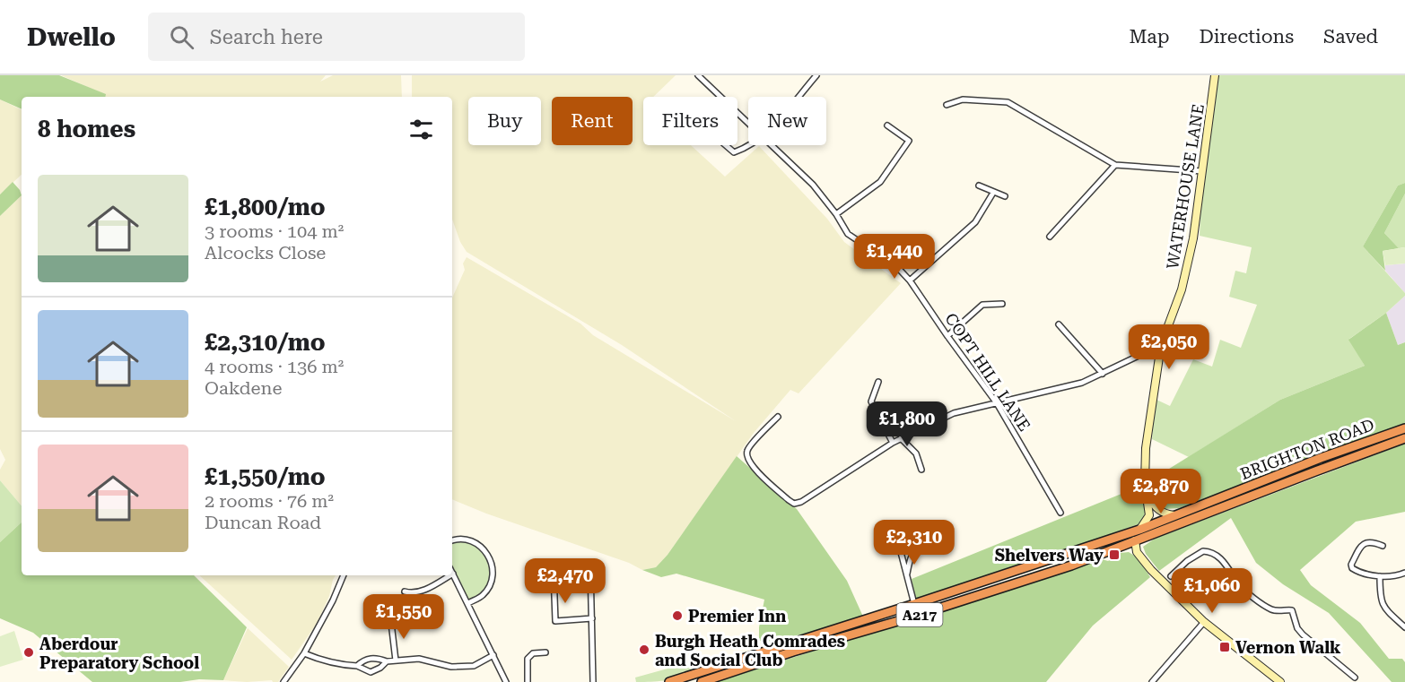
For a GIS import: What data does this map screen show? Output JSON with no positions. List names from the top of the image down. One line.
{"streets":{"highway":["BRIGHTON ROAD","A217"],"street":["WATERHOUSE LANE","COPT HILL LANE"]},"crossings":[["WATERHOUSE LANE","BRIGHTON ROAD"]],"places":{"transit":["Shelvers Way","Vernon Walk"],"other":["Premier Inn","Burgh Heath Comrades and Social Club","Aberdour Preparatory School"]},"page":{"header":"Dwello","search":"Search here","nav":["Map","Directions","Saved"],"chip":["Buy","Rent","Filters","New"],"heading":"8 homes","list":[{"name":"£1,800/mo","note":"3 rooms · 104 m² · Alcocks Close"},{"name":"£2,310/mo","note":"4 rooms · 136 m² · Oakdene"},{"name":"£1,550/mo","note":"2 rooms · 76 m² · Duncan Road"}],"price":["£1,440","£2,050","£1,800","£2,870","£2,310","£2,470","£1,060","£1,550"]}}
